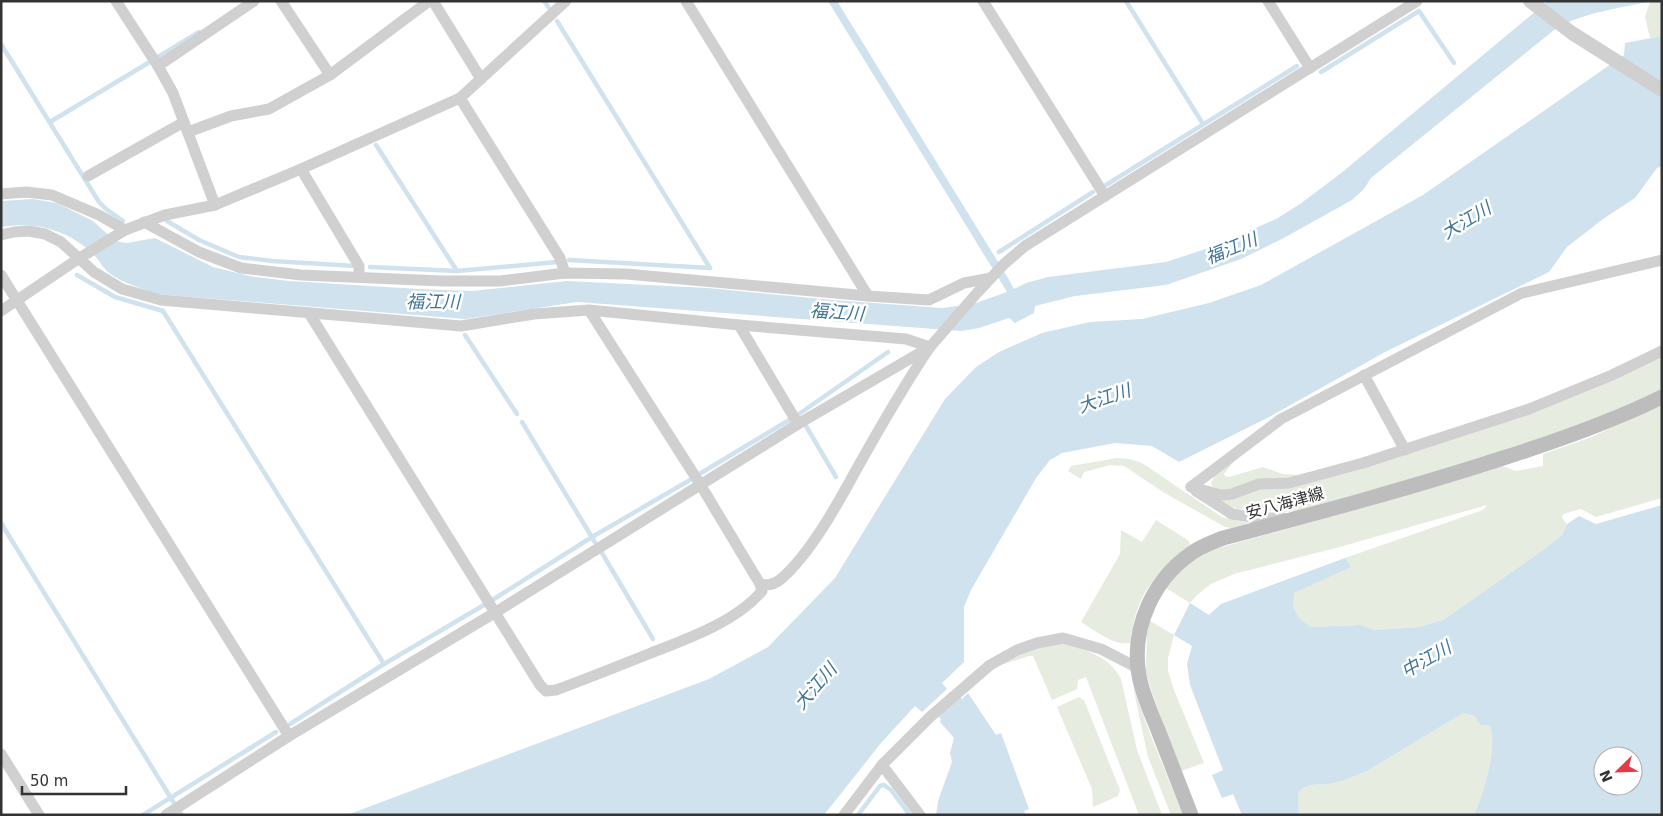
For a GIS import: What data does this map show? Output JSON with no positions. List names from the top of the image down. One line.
{"streets":{"main road":["安八海津線"]},"water":["大江川","福江川","中江川"],"scale_bar":"50 m","north":"bottom left"}
